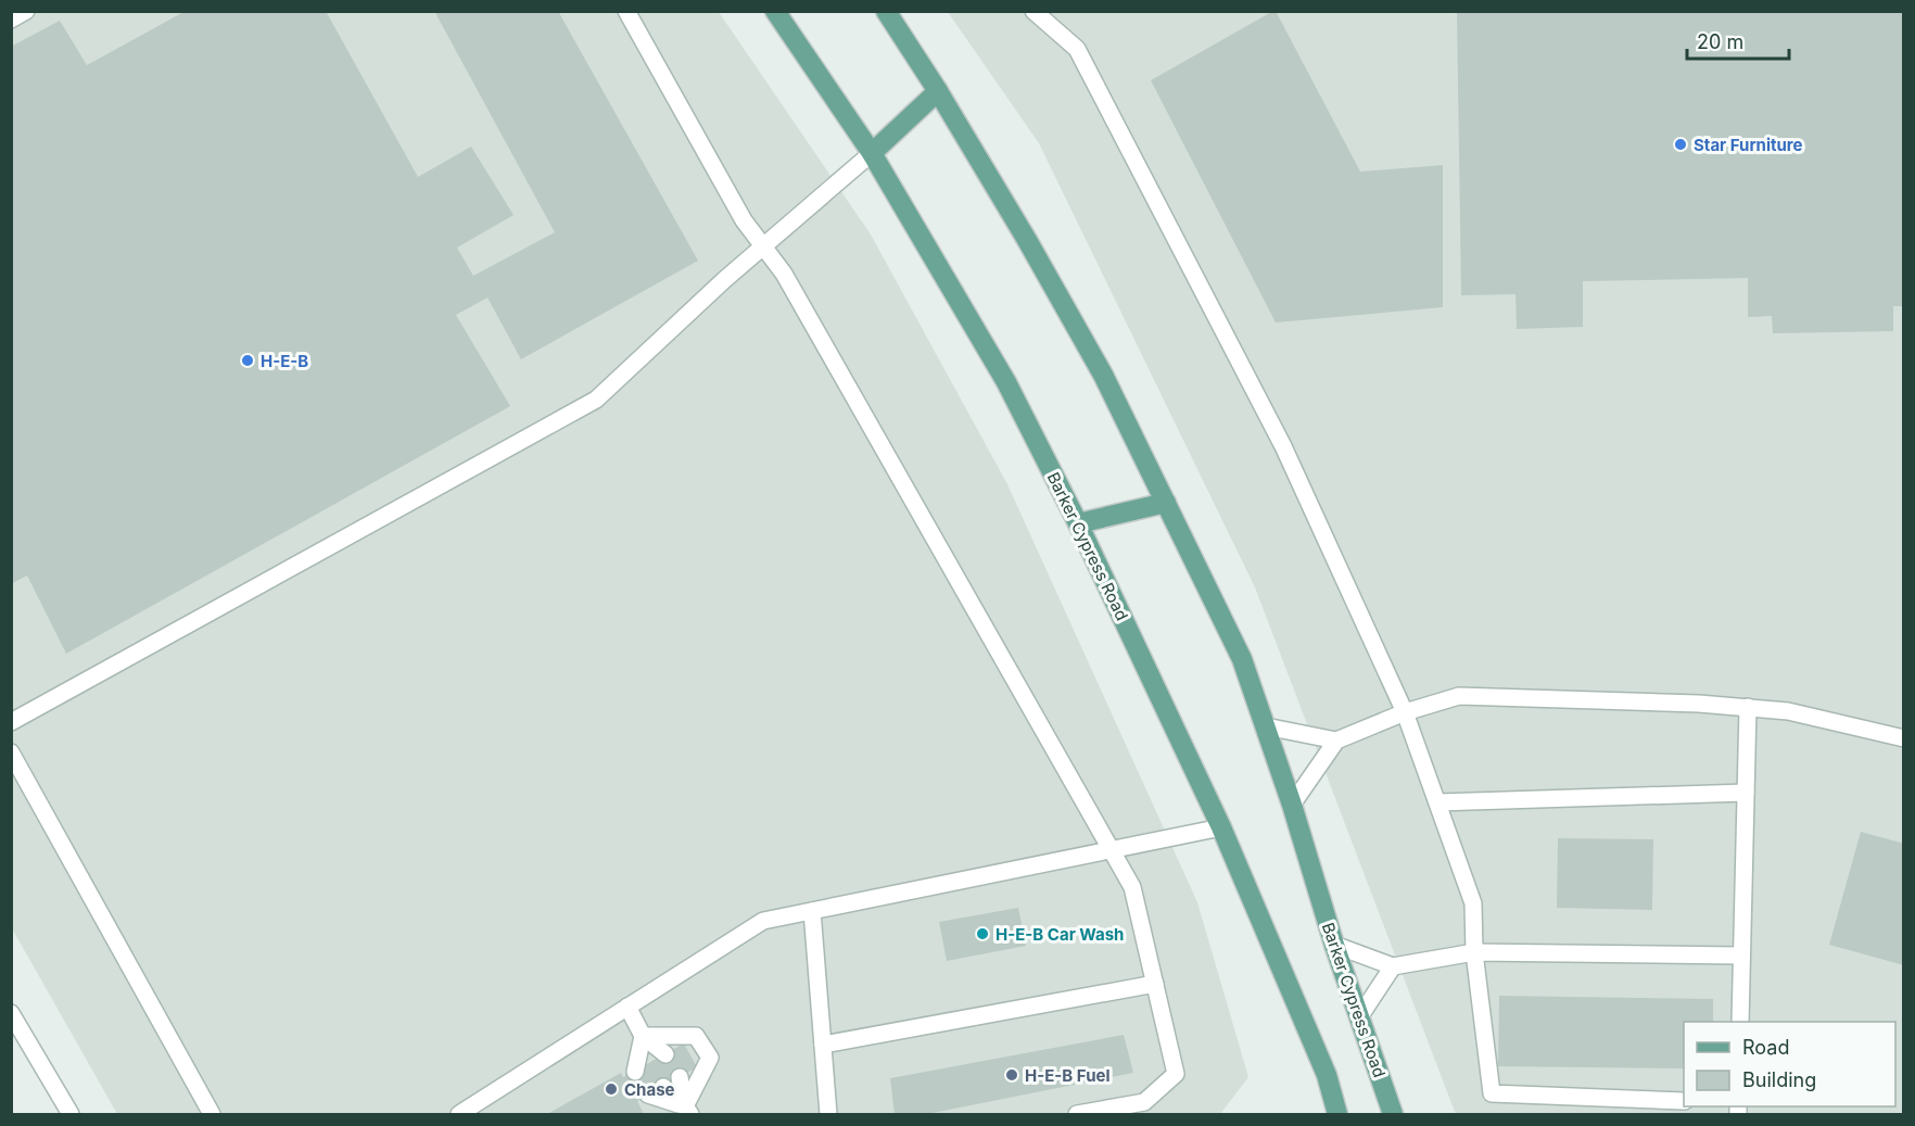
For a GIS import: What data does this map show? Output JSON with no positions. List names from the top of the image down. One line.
{"streets":{"main road":["Barker Cypress Road"]},"places":["Star Furniture","H-E-B","H-E-B Car Wash","H-E-B Fuel","Chase"],"legend":["Road","Building"],"scale_bar":"20 m"}
